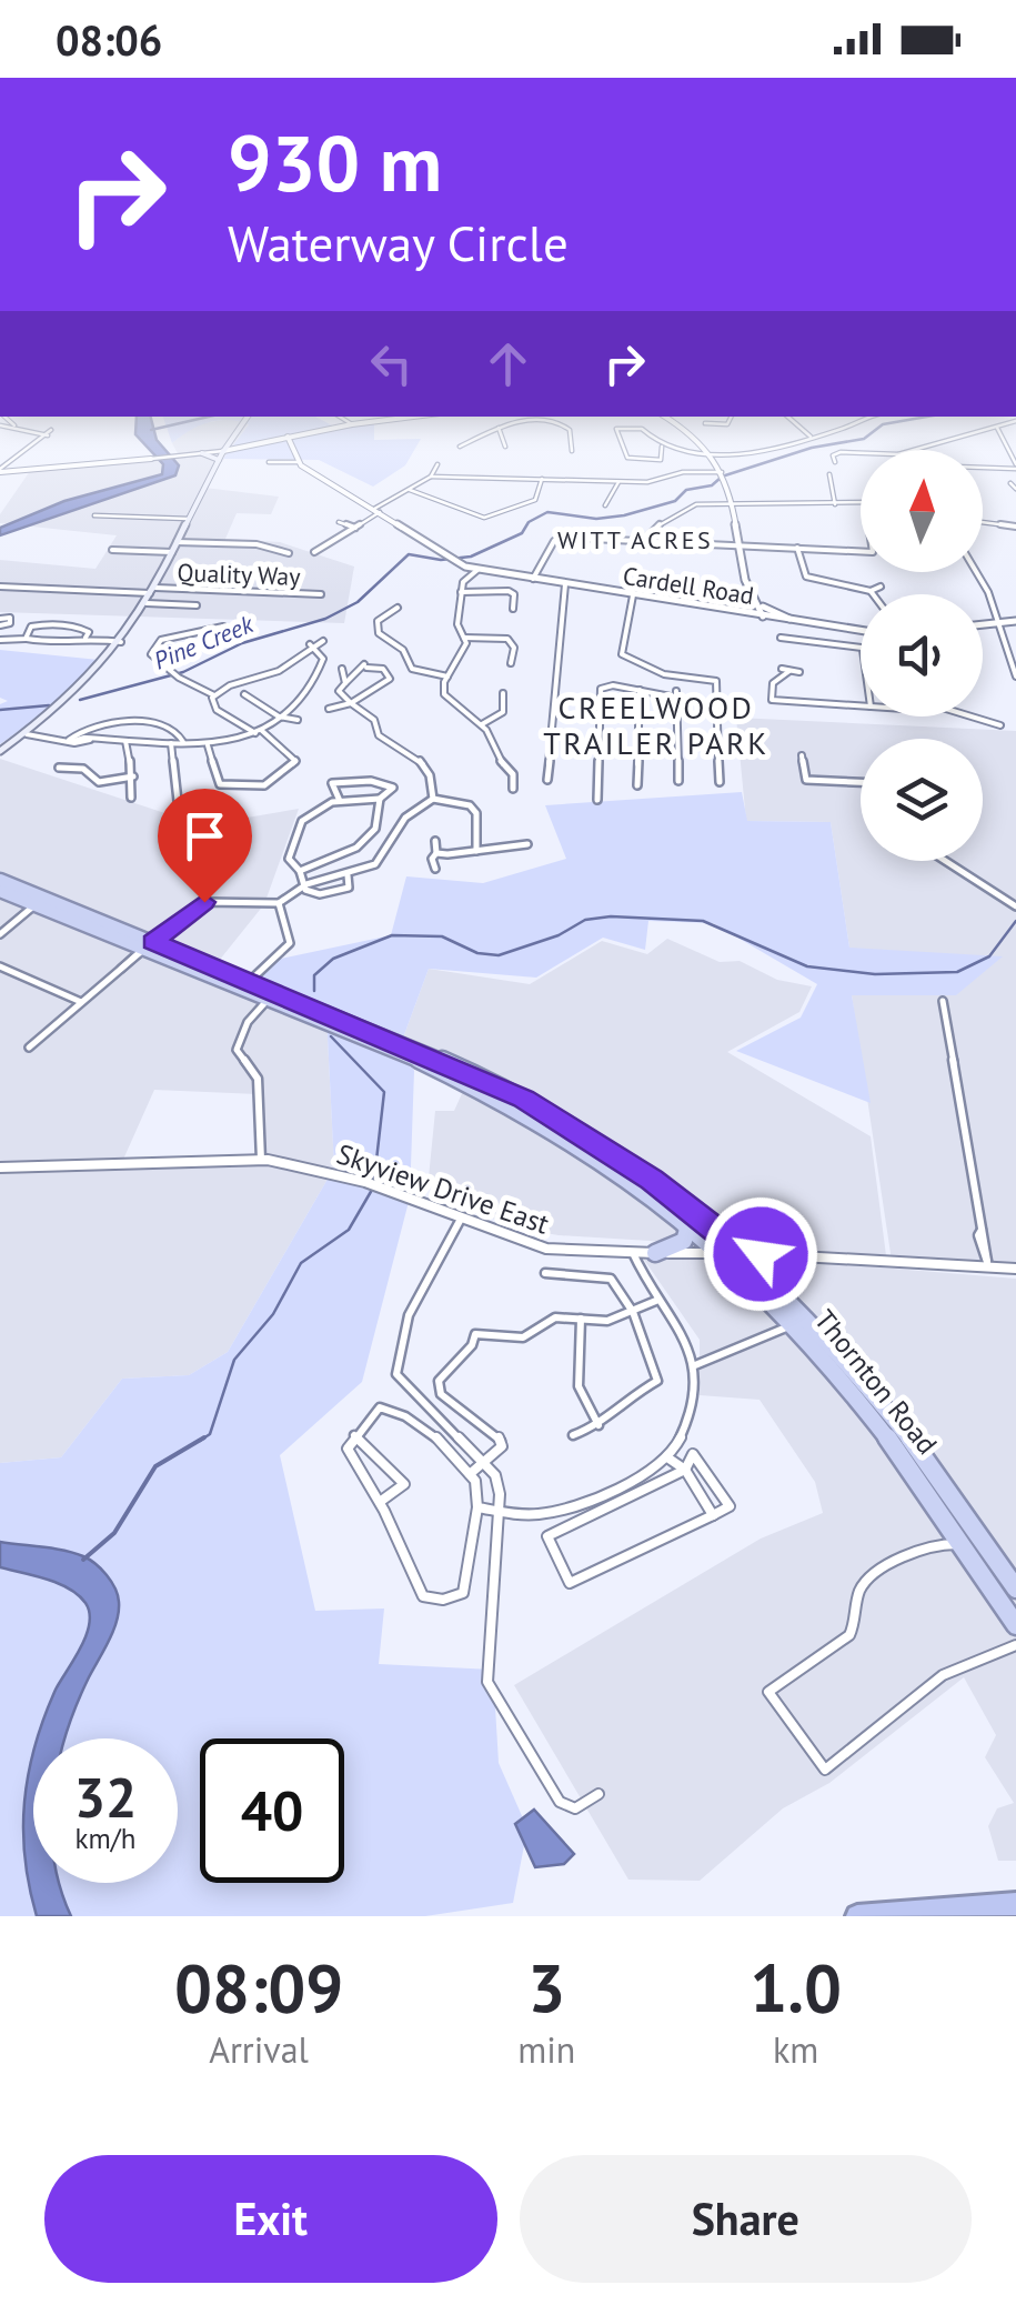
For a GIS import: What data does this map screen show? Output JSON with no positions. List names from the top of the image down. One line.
{"streets":{"highway":["Thornton Road"],"street":["Quality Way","Cardell Road","Skyview Drive East"]},"crossings":[["Skyview Drive East","Thornton Road"]],"districts":["WITT ACRES","CREELWOOD TRAILER PARK"],"water":["Pine Creek"],"north":"top","page":{"status":"08:06","turn":["930 m","Waterway Circle"],"speed":"32 km/h","limit":"40","eta":["08:09","Arrival","3","min","1.0","km"],"buttons":["Exit","Share"]}}
